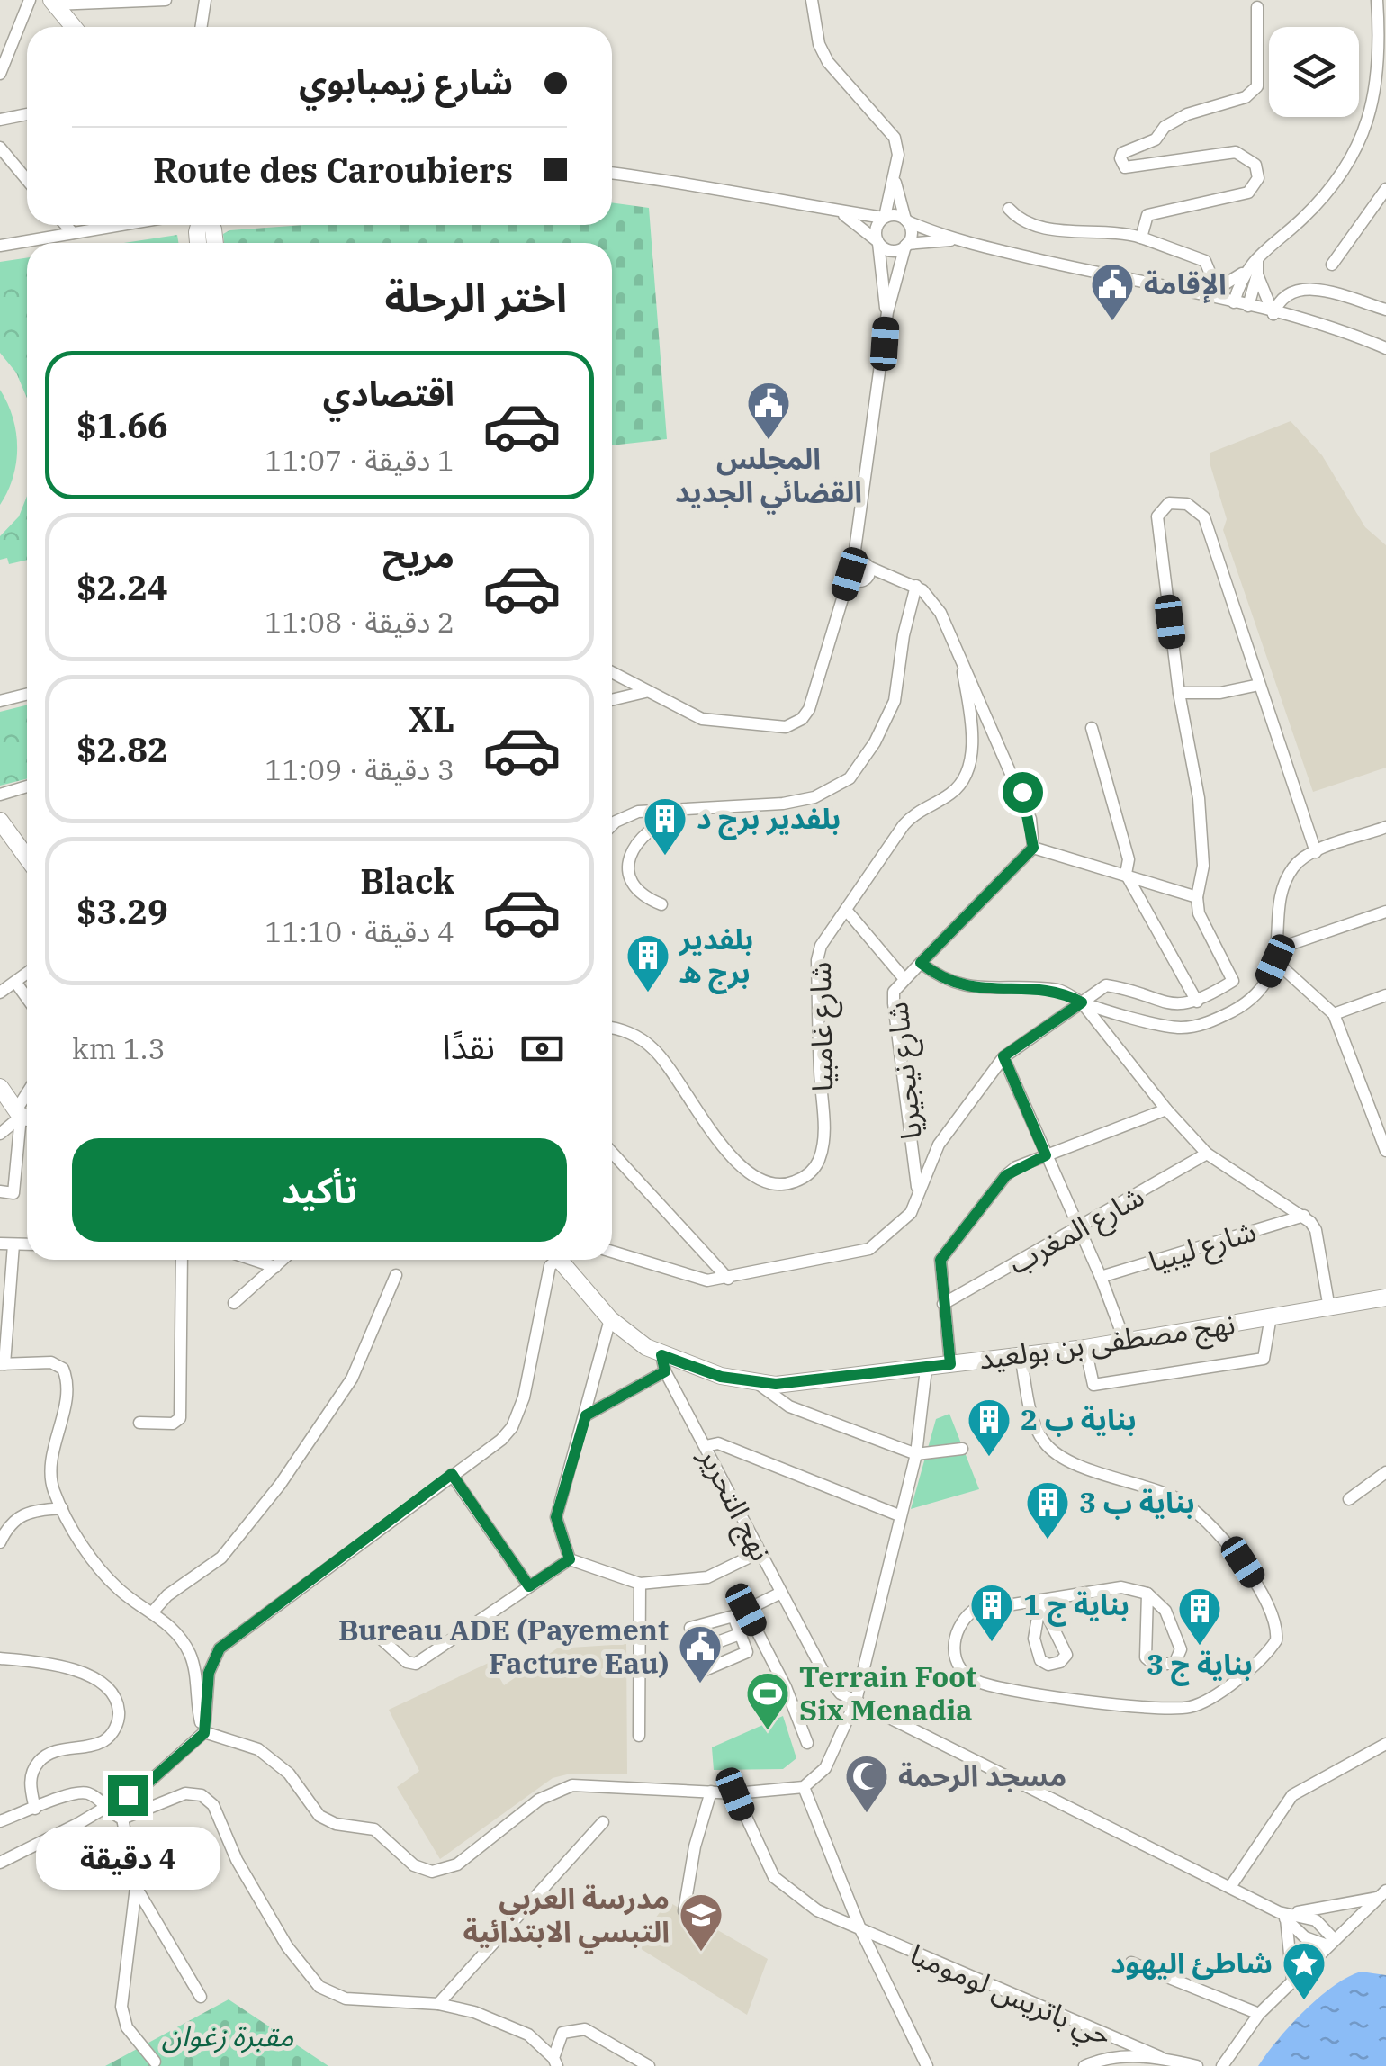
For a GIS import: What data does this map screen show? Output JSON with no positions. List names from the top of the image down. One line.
{"streets":{"main road":["نهج مصطفى بن بولعيد"],"street":["شارع غامبيا","شارع نيجيريا","شارع المغرب","شارع ليبيا","نهج التحرير","حي باتريس لومومبا"]},"crossings":[["نهج مصطفى بن بولعيد","نهج التحرير"]],"parks":["مقبرة زغوان"],"places":{"public building":["الإقامة","المجلس القضائي الجديد","Bureau ADE (Payement Facture Eau)"],"building":["بلفدير برج د","بلفدير برج ه","بناية ب 2","بناية ب 3","بناية ج 1","بناية ج 3"],"sports":["Terrain Foot Six Menadia"],"mosque":["مسجد الرحمة"],"school or university":["مدرسة العربي التبسي الابتدائية"],"place":["شاطئ اليهود"]},"page":{"banner":["شارع زيمبابوي","Route des Caroubiers"],"heading":"اختر الرحلة","list":[{"name":"اقتصادي","note":"1 دقيقة · 11:07","value":"$1.66"},{"name":"مريح","note":"2 دقيقة · 11:08","value":"$2.24"},{"name":"XL","note":"3 دقيقة · 11:09","value":"$2.82"},{"name":"Black","note":"4 دقيقة · 11:10","value":"$3.29"}],"pay":["نقدًا","1.3 km"],"buttons":"تأكيد","bubble":"4 دقيقة"}}
